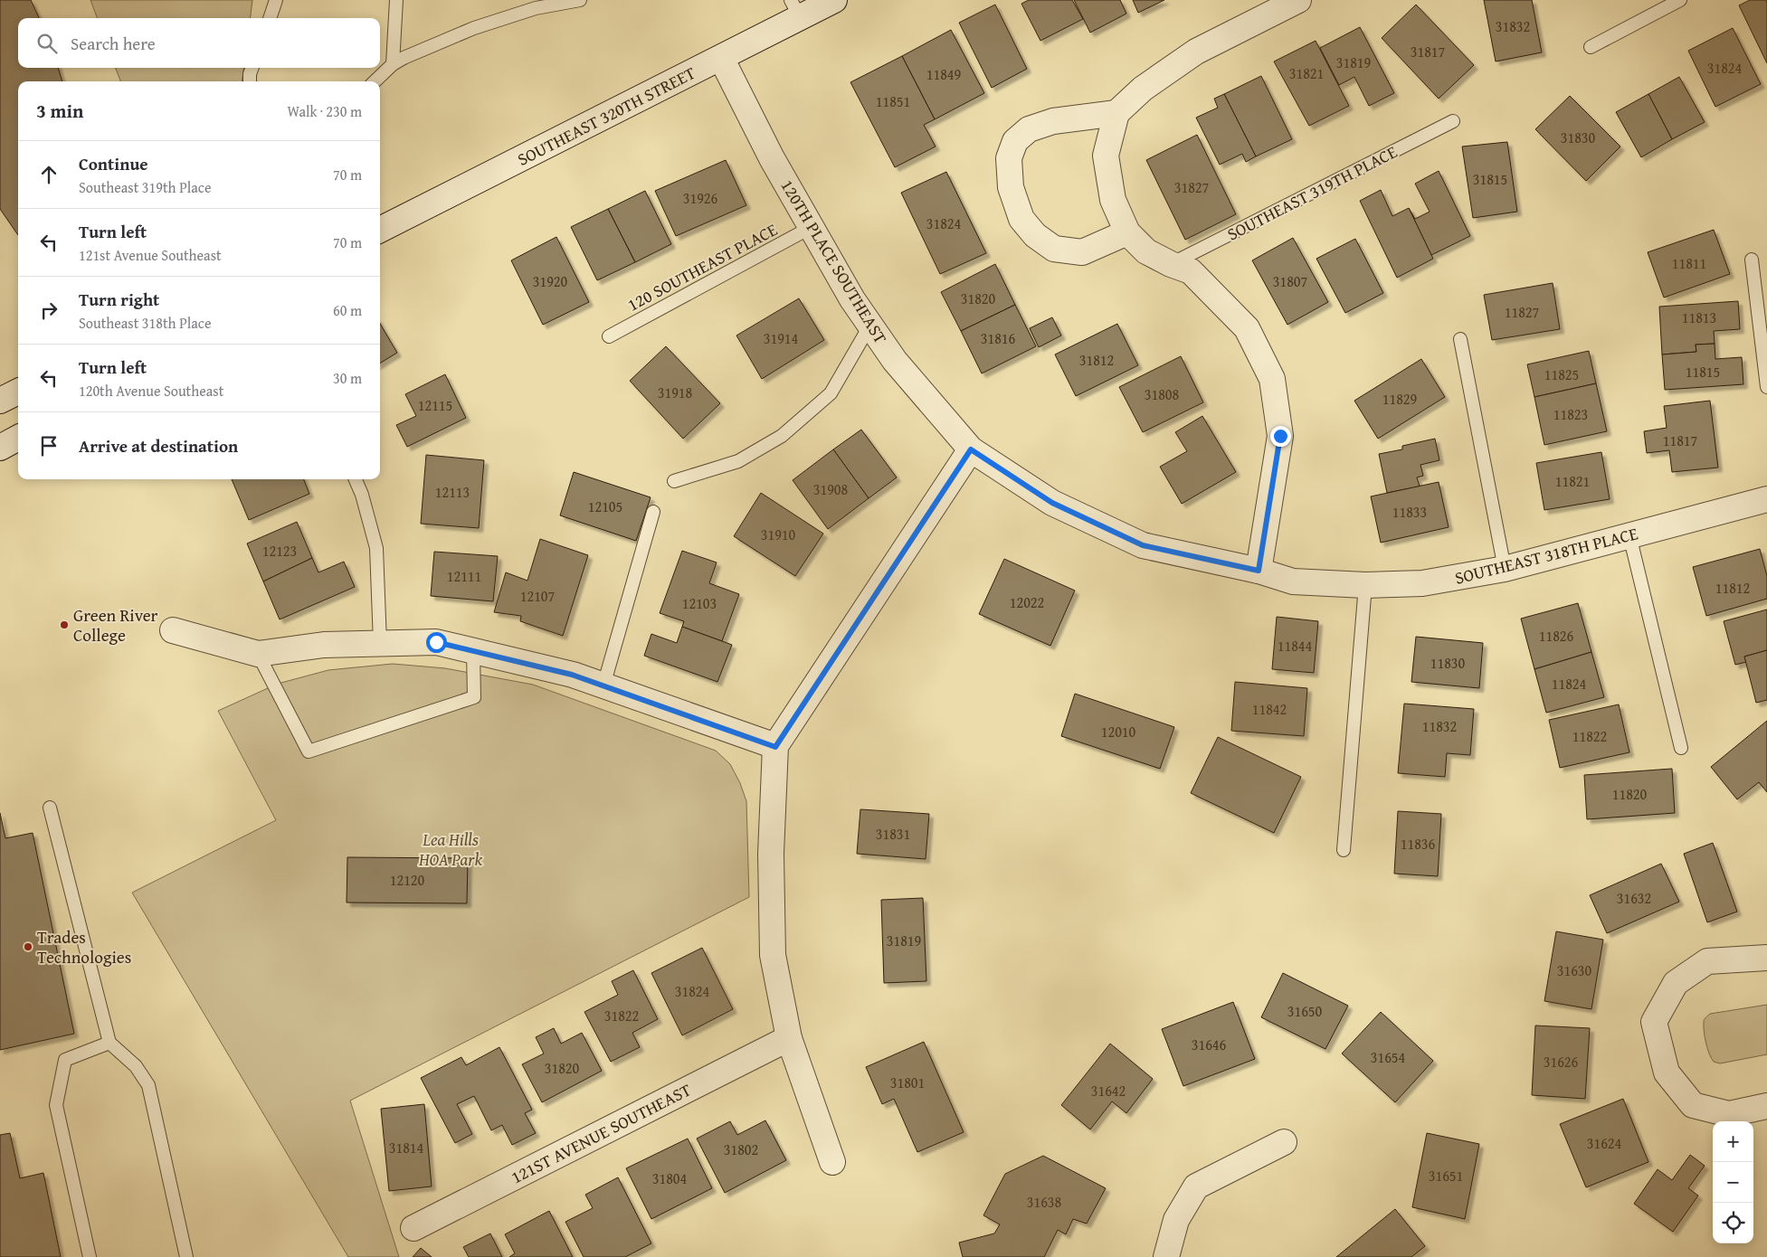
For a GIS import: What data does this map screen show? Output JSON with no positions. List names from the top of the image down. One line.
{"streets":{"street":["SOUTHEAST 320TH STREET","120TH PLACE SOUTHEAST","SOUTHEAST 318TH PLACE","121ST AVENUE SOUTHEAST"],"lane":["SOUTHEAST 319TH PLACE","120 SOUTHEAST PLACE"]},"crossings":[["SOUTHEAST 320TH STREET","120TH PLACE SOUTHEAST"],["120TH PLACE SOUTHEAST","120 SOUTHEAST PLACE"],["120TH PLACE SOUTHEAST","SOUTHEAST 318TH PLACE"]],"parks":["Lea Hills HOA Park"],"places":["Green River College","Trades Technologies"],"house_numbers":["31832","31817","31819","31824","31821","11849","11851","31830","31815","31827","31926","31824","11811","31920","31807","31820","11827","11813","31914","31816","31812","11815","11825","31918","31808","11829","12115","11823","11817","11821","31908","12113","12105","11833","31910","12123","12111","11812","12107","12022","12103","11826","11844","11830","11824","11842","11832","12010","11822","11820","31831","11836","12120","31632","31819","31630","31824","31650","31822","31646","31654","31626","31820","31801","31642","31624","31814","31802","31651","31804","31638"],"page":{"search":"Search here","heading":["3 min","Walk · 230 m"],"list":[["Continue","Southeast 319th Place","70 m"],["Turn left","121st Avenue Southeast","70 m"],["Turn right","Southeast 318th Place","60 m"],["Turn left","120th Avenue Southeast","30 m"],"Arrive at destination"],"map_buttons":["+","−"]}}
